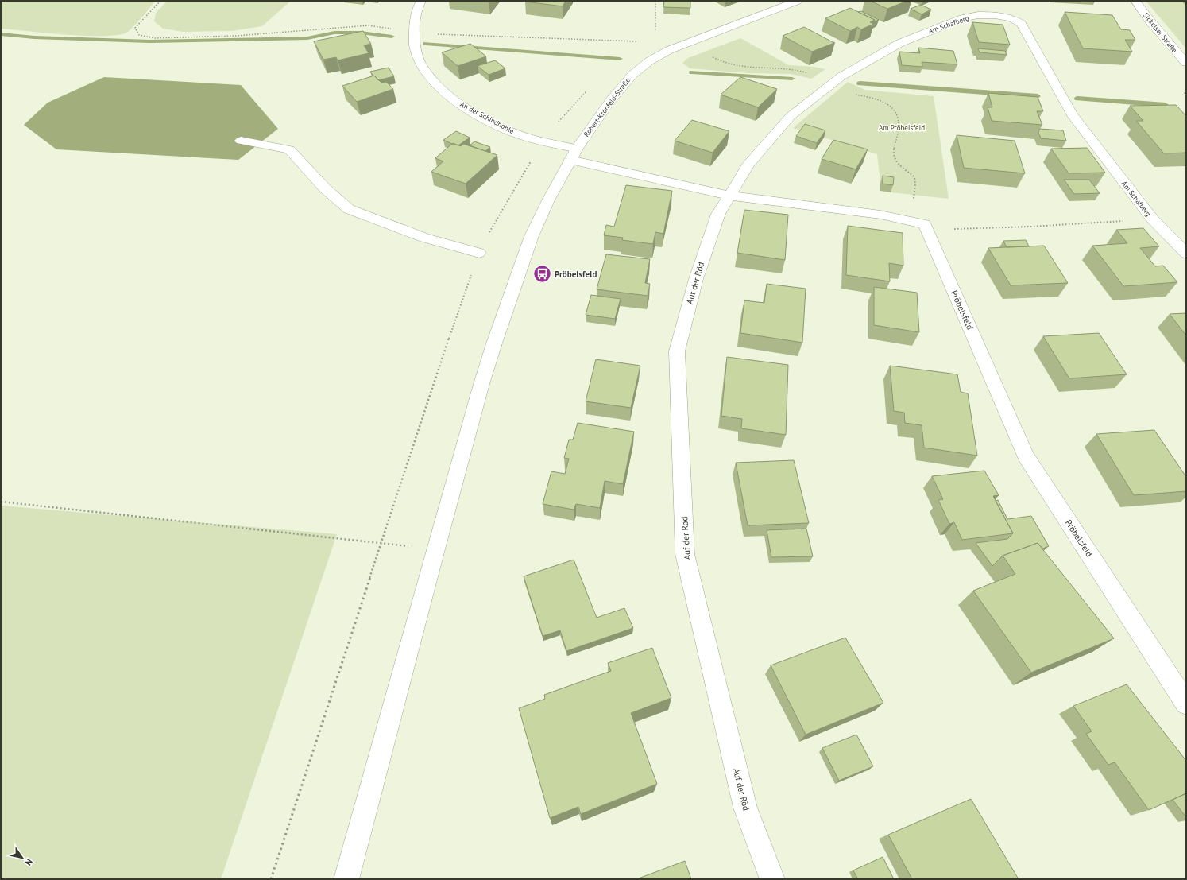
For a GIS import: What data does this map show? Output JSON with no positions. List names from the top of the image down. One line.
{"streets":{"street":["Am Schafberg","Sickelser Straße","Robert-Kronfeld-Straße","An der Schindhohle","Auf der Röd","Pröbelsfeld"]},"crossings":[["Am Schafberg","Auf der Röd"],["Am Schafberg","Pröbelsfeld"],["Robert-Kronfeld-Straße","An der Schindhohle"],["Robert-Kronfeld-Straße","Pröbelsfeld"],["An der Schindhohle","Pröbelsfeld"],["Auf der Röd","Pröbelsfeld"]],"parks":["Am Pröbelsfeld"],"places":{"bus stop":["Pröbelsfeld"]},"north":"bottom right"}
